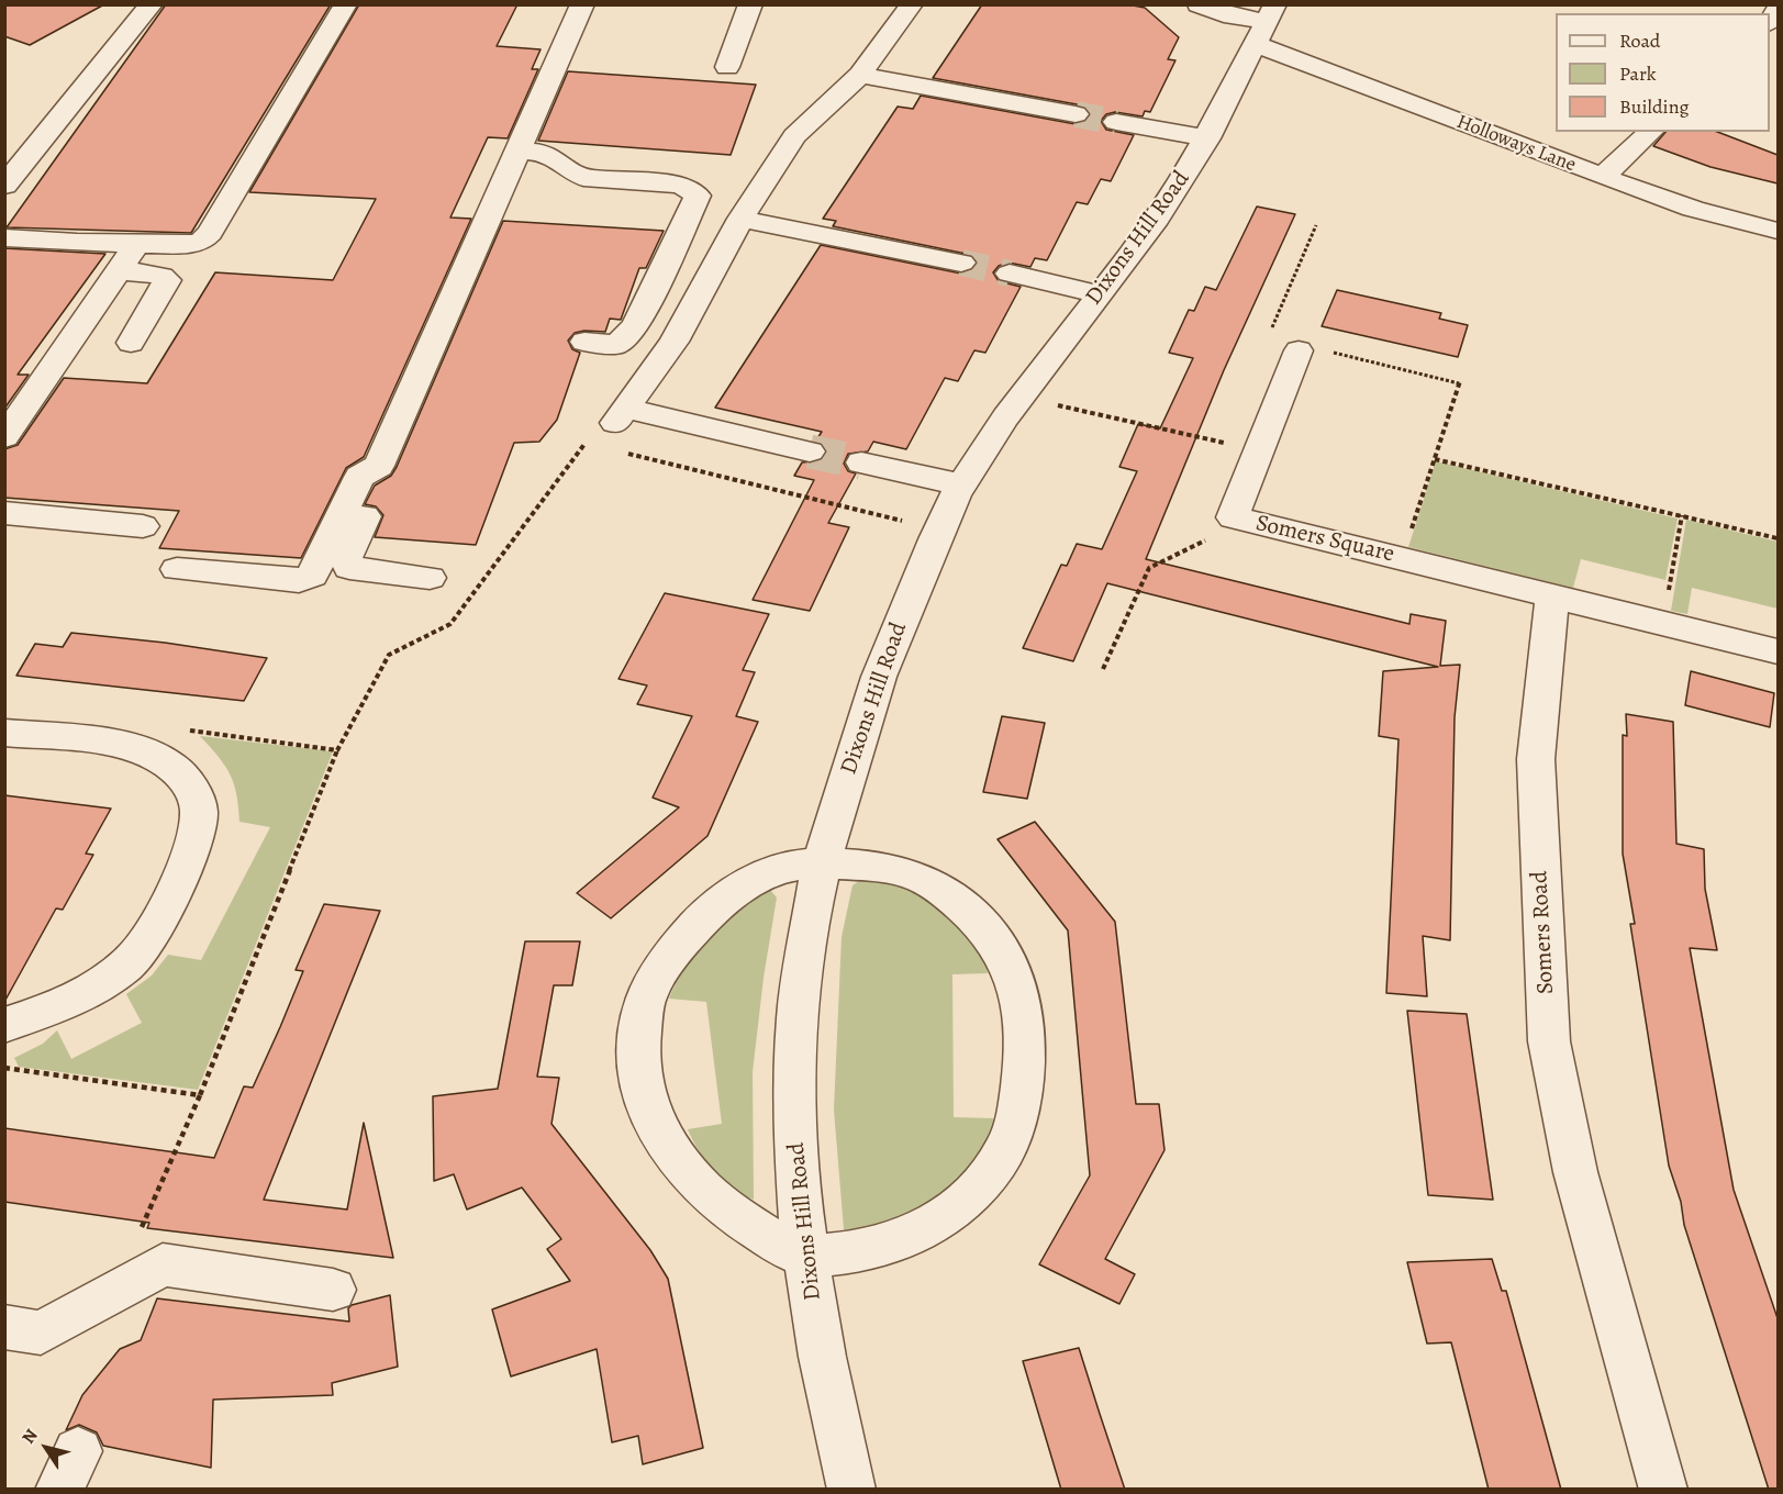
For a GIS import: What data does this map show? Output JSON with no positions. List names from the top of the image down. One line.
{"streets":{"street":["Holloways Lane","Dixons Hill Road","Somers Square","Somers Road"]},"crossings":[["Holloways Lane","Dixons Hill Road"],["Somers Square","Somers Road"]],"legend":["Road","Park","Building"],"north":"top left"}
